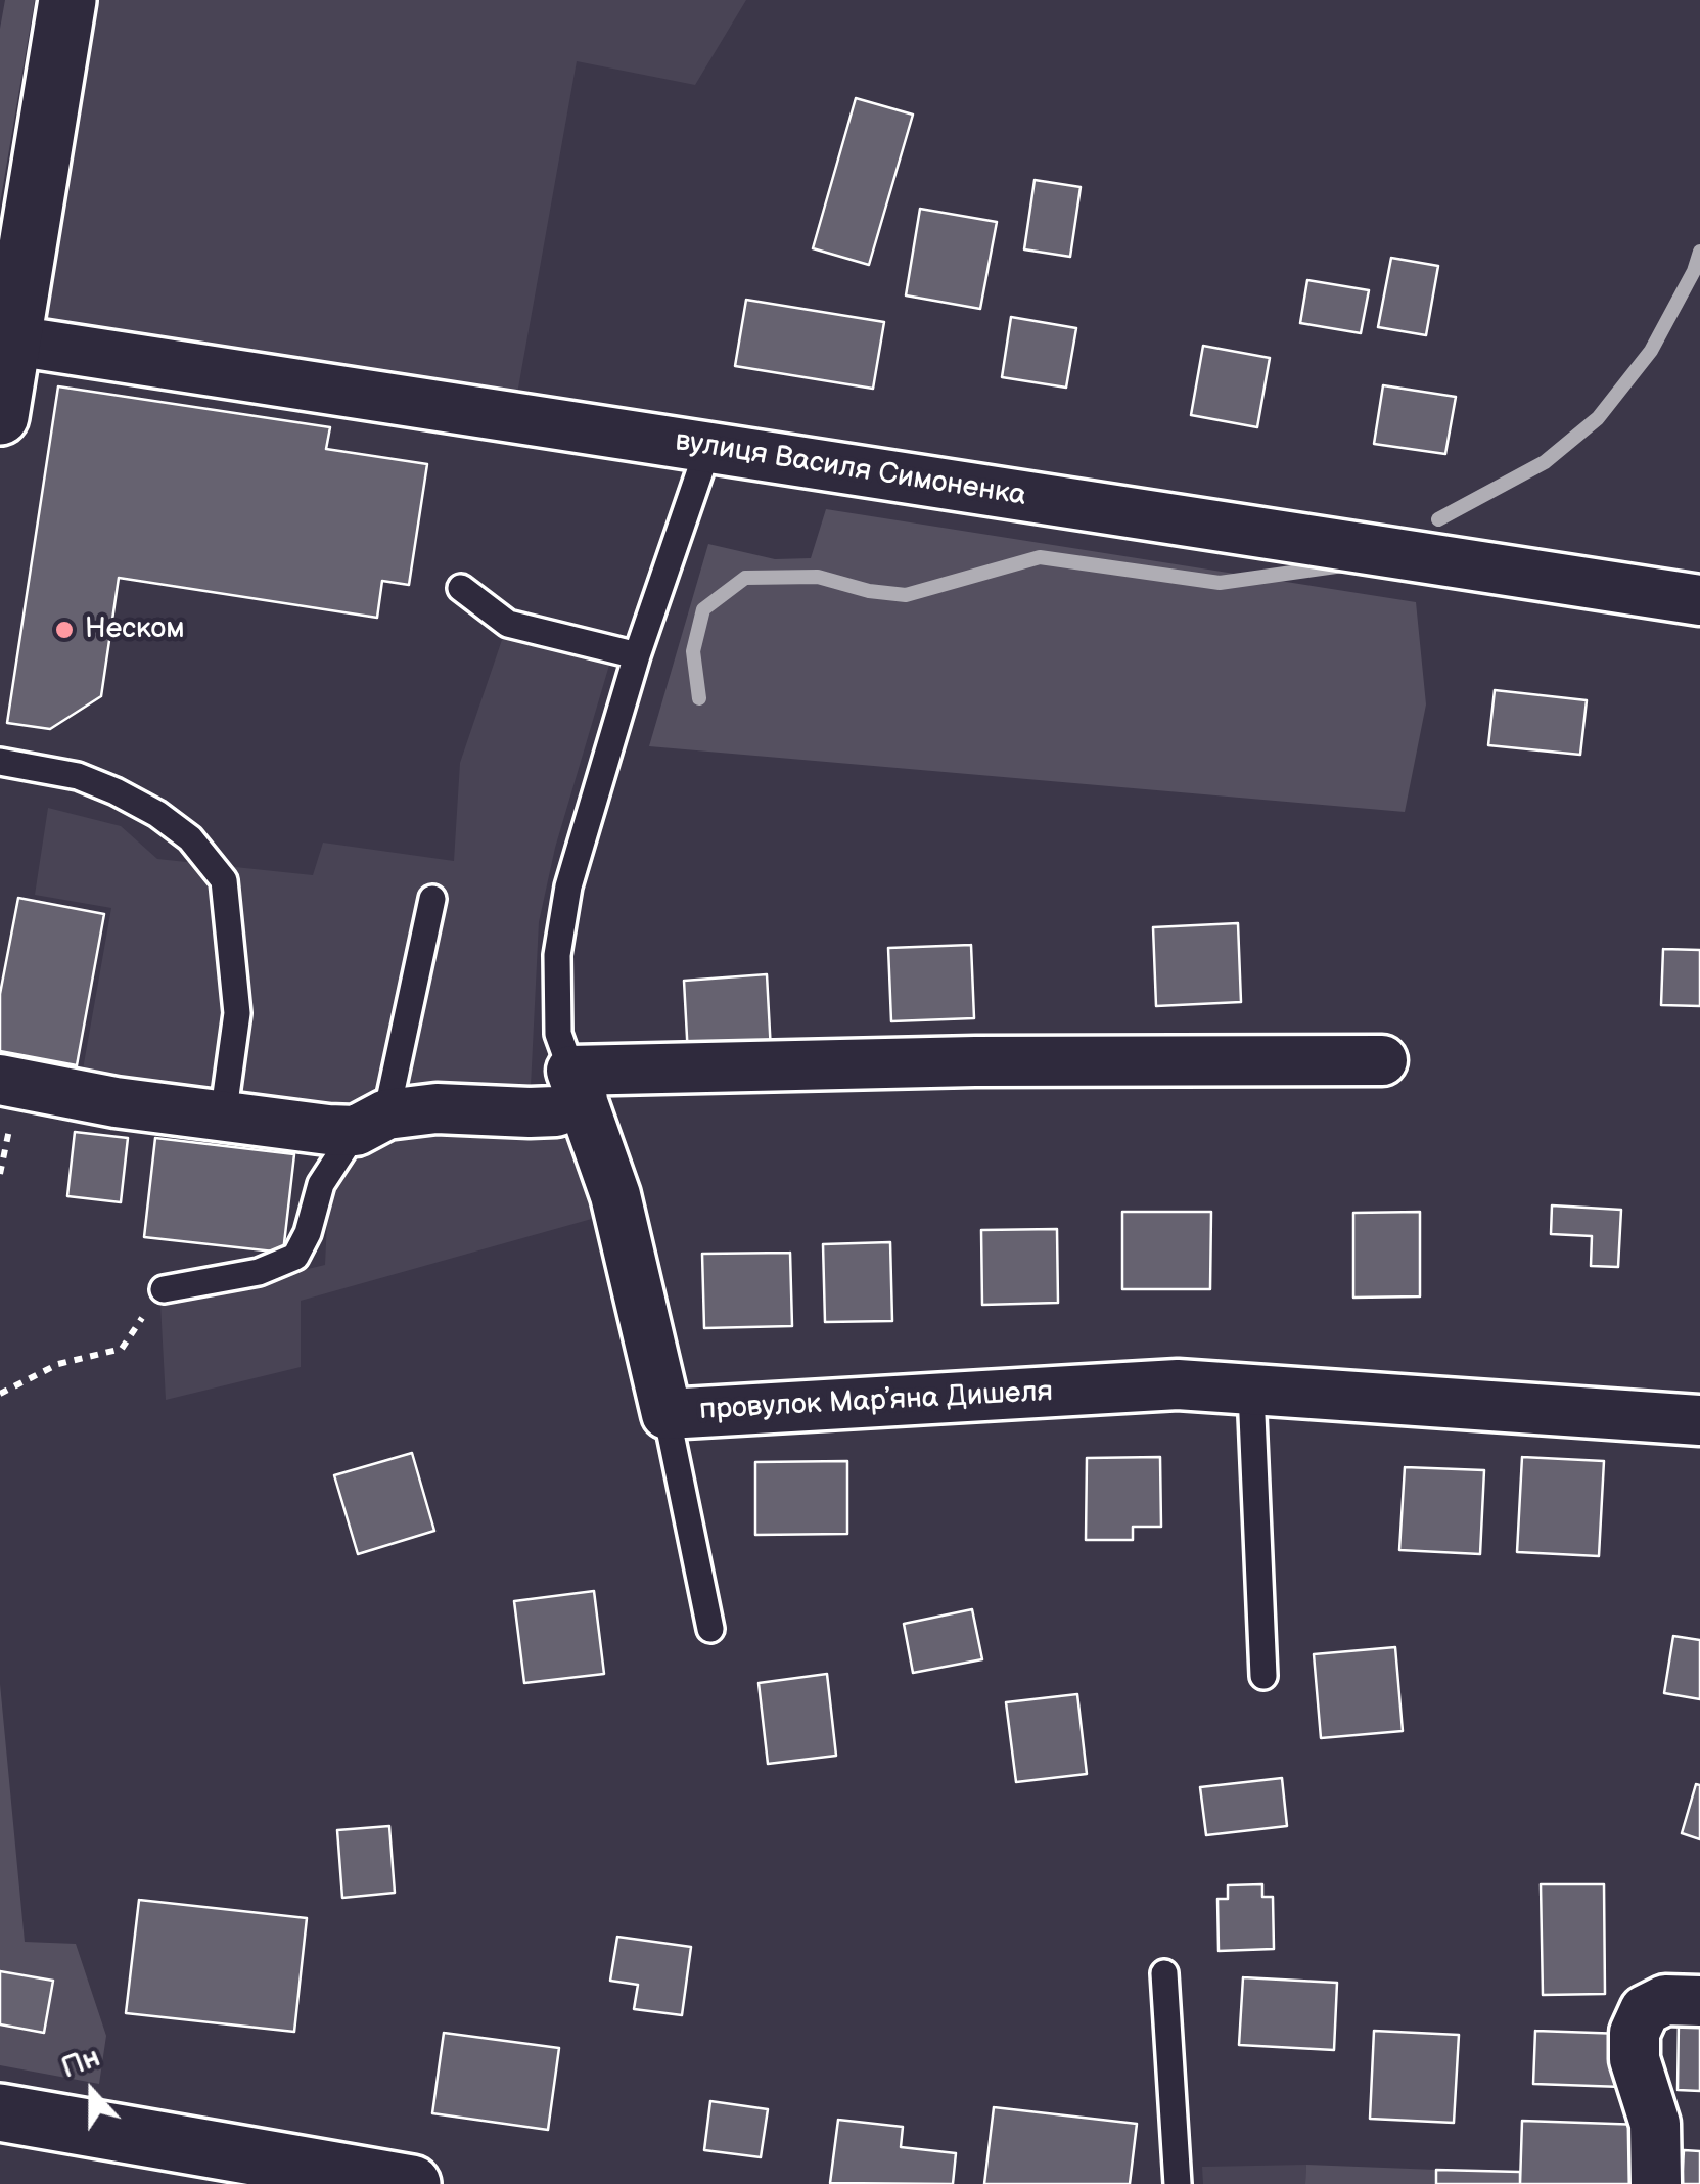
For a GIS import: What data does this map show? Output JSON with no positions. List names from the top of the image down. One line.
{"streets":{"street":["вулиця Василя Симоненка","провулок Марʼяна Дишеля"]},"places":["Неском"],"north":"top"}
